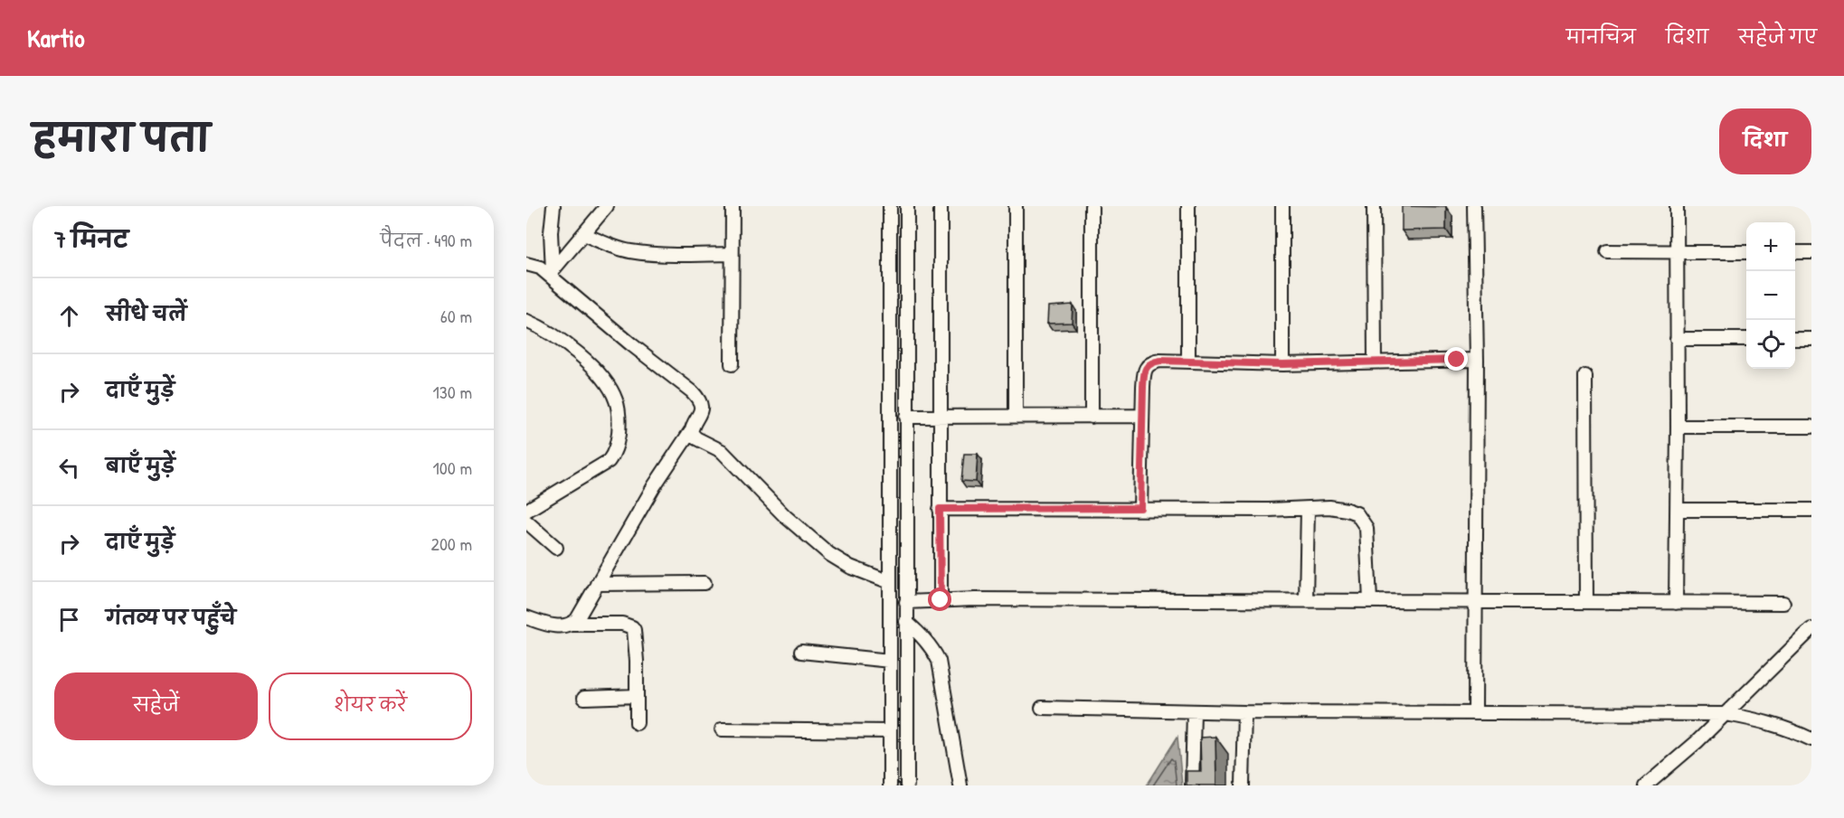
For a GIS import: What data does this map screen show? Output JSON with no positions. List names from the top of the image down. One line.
{"page":{"header":"Kartio","nav":["मानचित्र","दिशा","सहेजे गए"],"title":"हमारा पता","buttons":["दिशा",["सहेजें","शेयर करें"]],"heading":["7 मिनट","पैदल · 490 m"],"map_buttons":["+","−"],"list":[["सीधे चलें","60 m"],["दाएँ मुड़ें","130 m"],["बाएँ मुड़ें","100 m"],["दाएँ मुड़ें","200 m"],"गंतव्य पर पहुँचे"]}}
